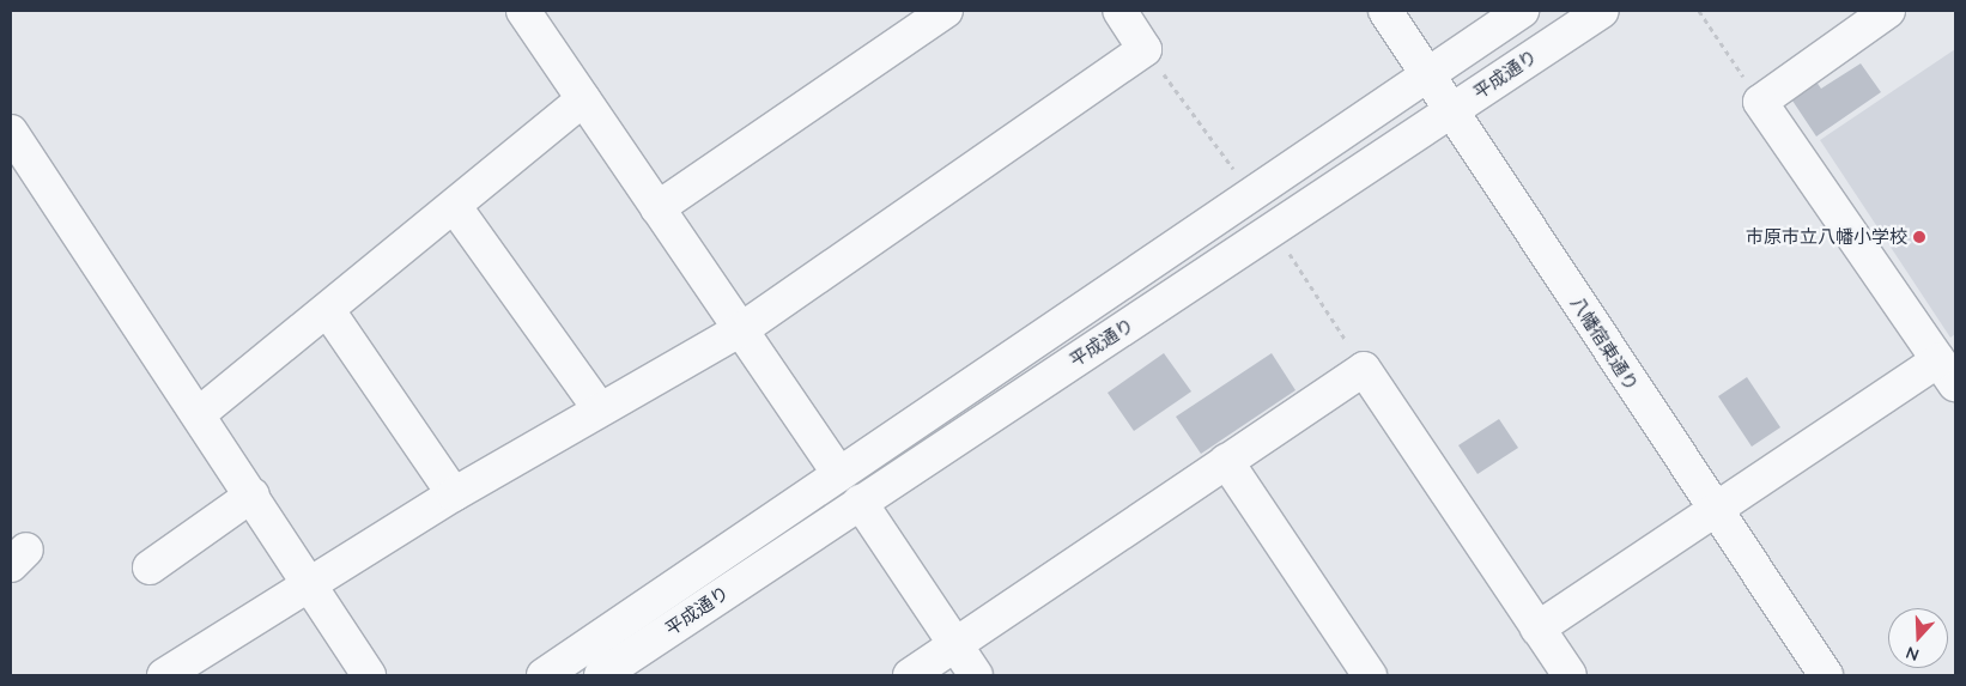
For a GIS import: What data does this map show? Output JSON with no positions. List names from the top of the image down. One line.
{"streets":{"street":["平成通り","八幡宿東通り"]},"crossings":[["平成通り","八幡宿東通り"]],"places":["市原市立八幡小学校"],"north":"bottom"}
